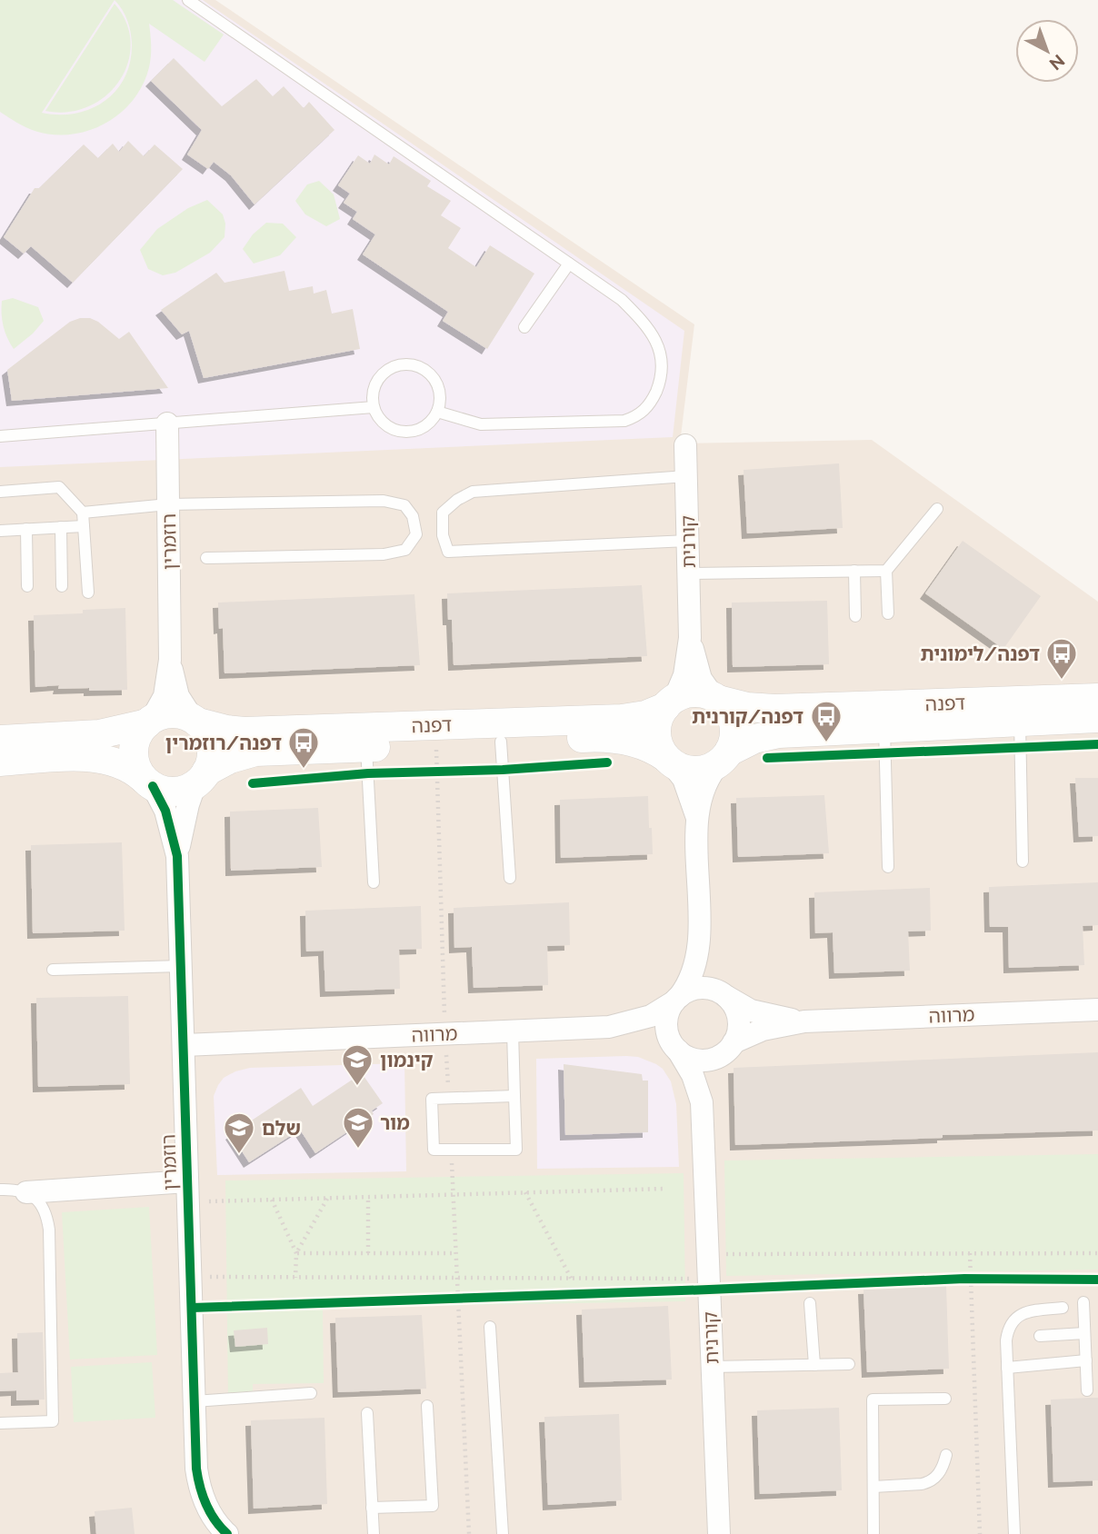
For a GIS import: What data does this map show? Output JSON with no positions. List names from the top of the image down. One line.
{"streets":{"street":["רוזמרין","קורנית","דפנה","מרווה"]},"crossings":[["רוזמרין","דפנה"],["רוזמרין","מרווה"],["קורנית","דפנה"],["קורנית","מרווה"]],"places":{"bus stop":["דפנה/לימונית","דפנה/קורנית","דפנה/רוזמרין"],"school or university":["קינמון","מור","שלם"]},"north":"bottom right"}
